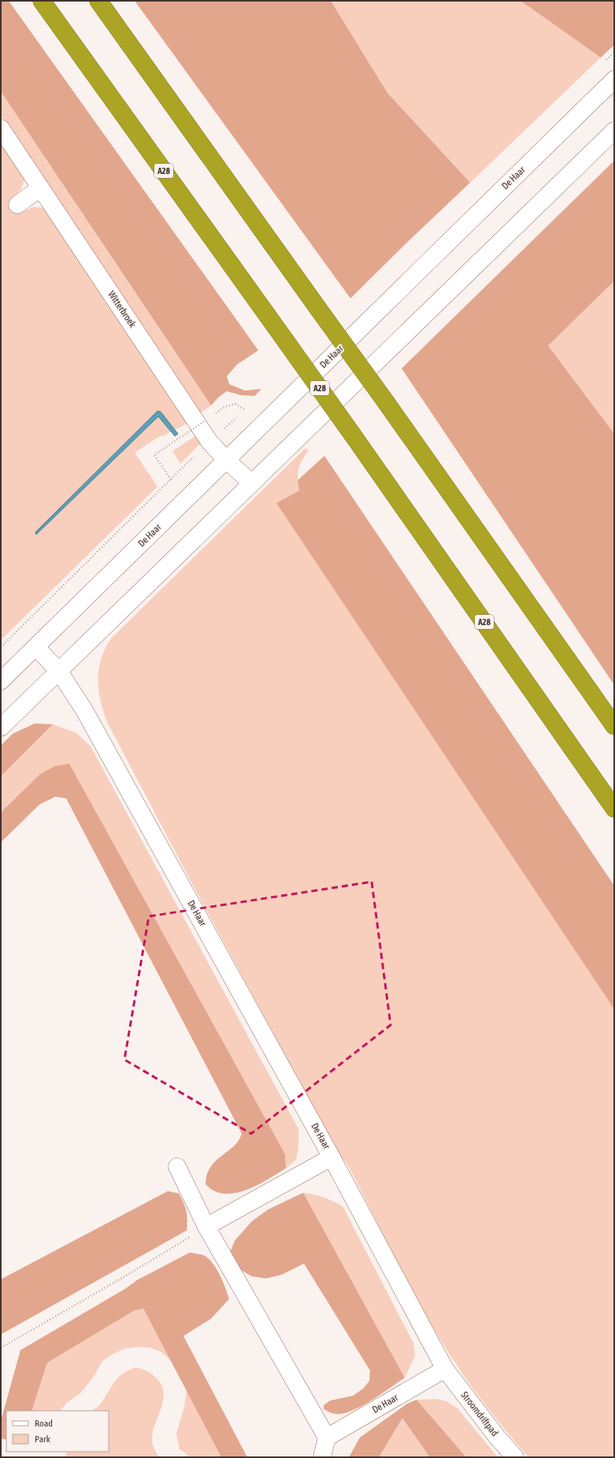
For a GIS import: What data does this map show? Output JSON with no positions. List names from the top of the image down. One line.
{"streets":{"highway":["A28"],"street":["De Haar","Witterbroek","Stroomdriftpad"]},"crossings":[["De Haar","Witterbroek"],["De Haar","Stroomdriftpad"]],"legend":["Road","Park"]}
